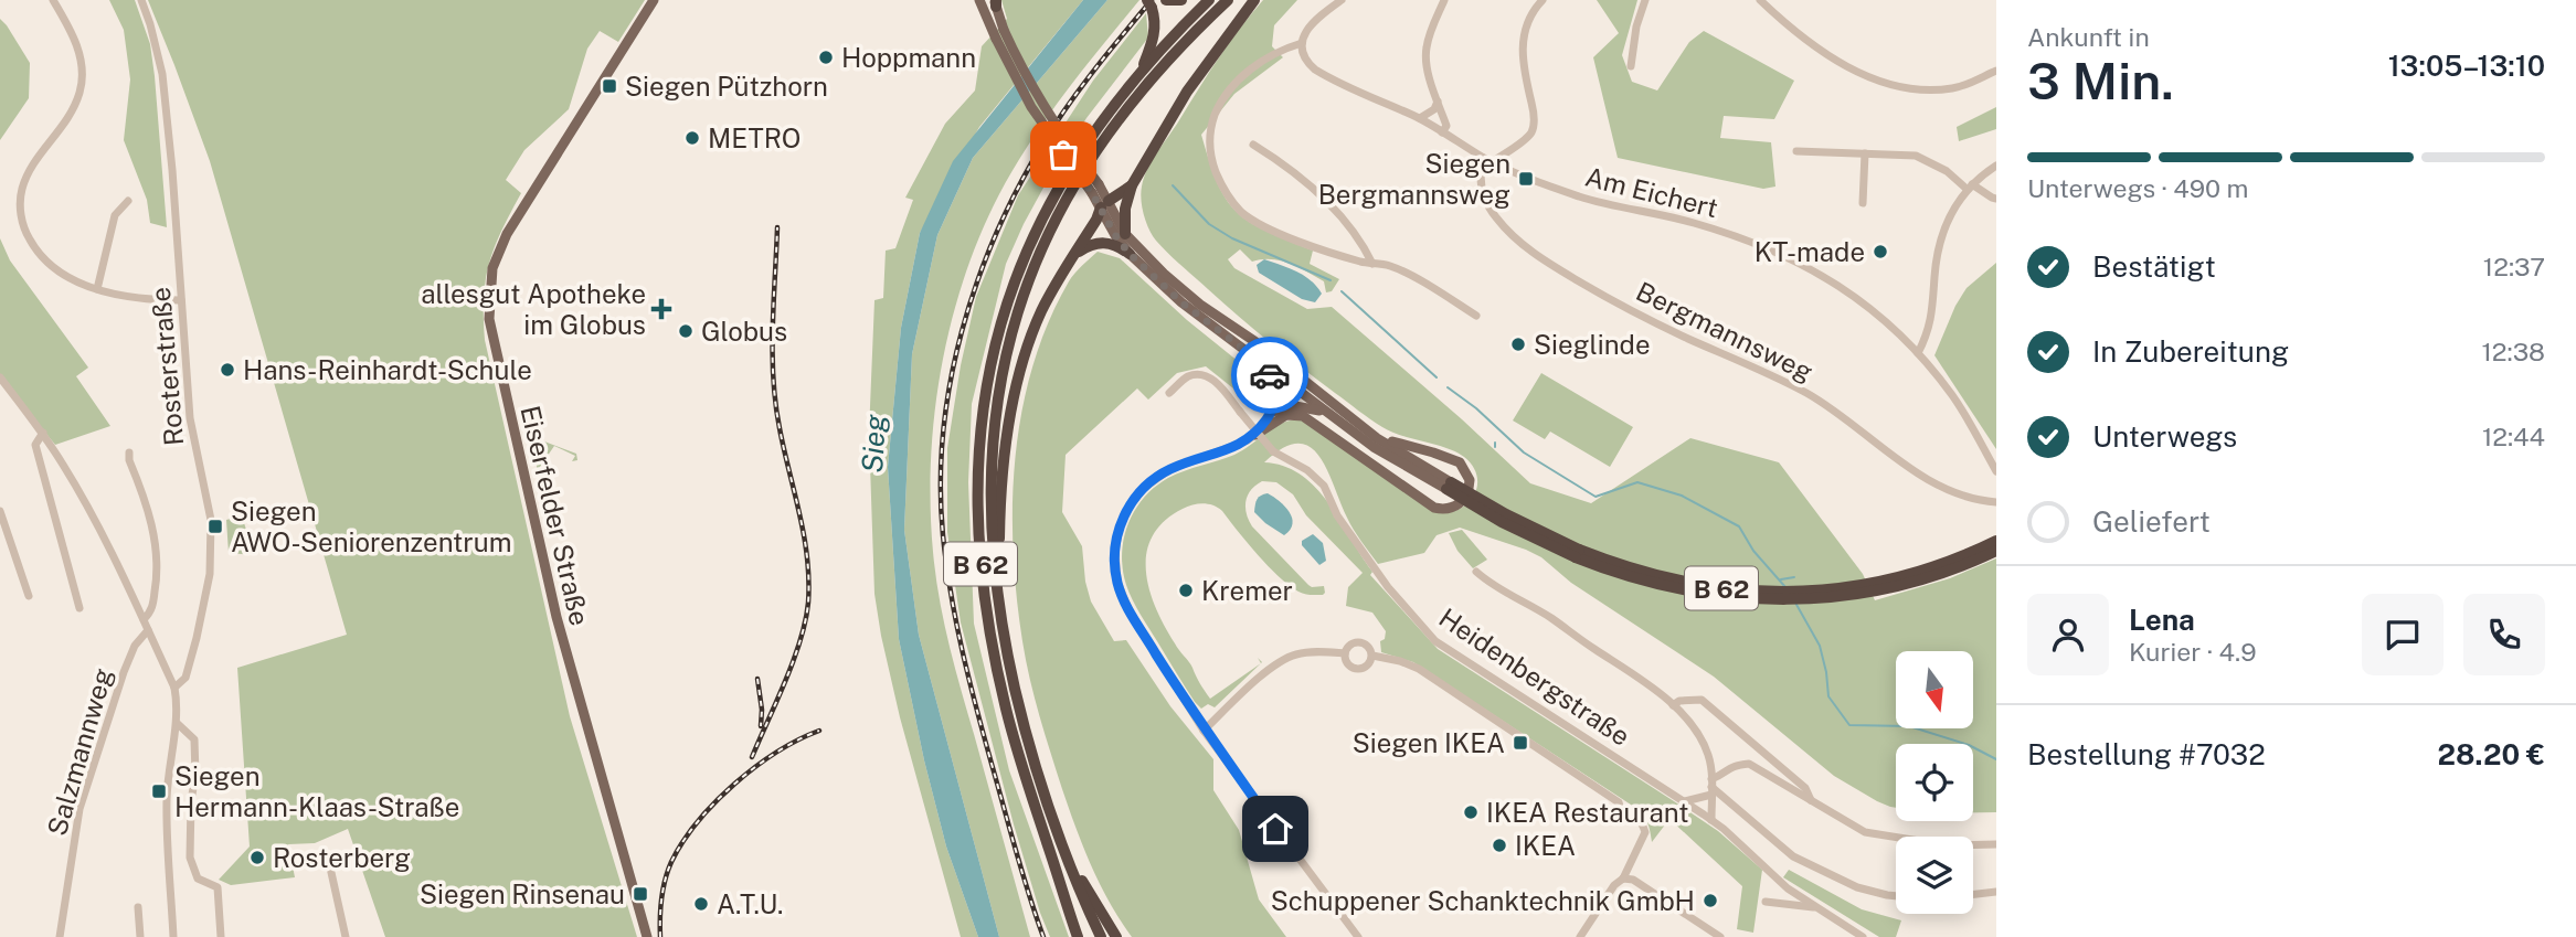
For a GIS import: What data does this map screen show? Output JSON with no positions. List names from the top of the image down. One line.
{"streets":{"highway":["B 62"],"main road":["Eiserfelder Straße"],"street":["Am Eichert","Bergmannsweg","Rosterstraße","Heidenbergstraße","Salzmannweg"]},"crossings":[["Am Eichert","Bergmannsweg"]],"water":["Sieg"],"places":{"other":["Hoppmann","METRO","KT-made","Globus","Sieglinde","Hans-Reinhardt-Schule","Kremer","IKEA Restaurant","IKEA","Rosterberg","Schuppener Schanktechnik GmbH","A.T.U."],"transit":["Siegen Pützhorn","Siegen Bergmannsweg","Siegen AWO-Seniorenzentrum","Siegen IKEA","Siegen Hermann-Klaas-Straße","Siegen Rinsenau"],"health":["allesgut Apotheke im Globus"]},"north":"bottom","page":{"heading":["3 Min.","Ankunft in","13:05–13:10"],"panel":["Lena","Kurier · 4.9","Bestellung #7032","28.20 €"],"bar":"Unterwegs · 490 m","list":[["Bestätigt","12:37"],["In Zubereitung","12:38"],["Unterwegs","12:44"],"Geliefert"]}}
